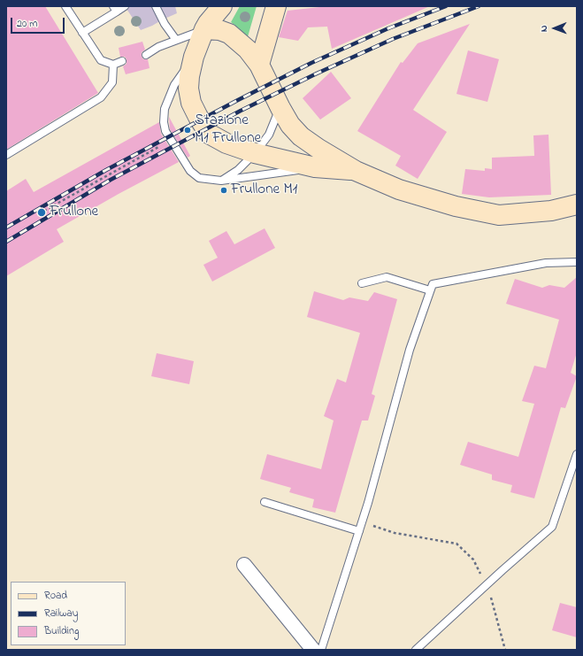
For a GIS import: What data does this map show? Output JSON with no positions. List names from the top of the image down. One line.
{"places":["Stazione M1 Frullone","Frullone M1","Frullone"],"legend":["Road","Railway","Building"],"scale_bar":"20 m","north":"left"}
